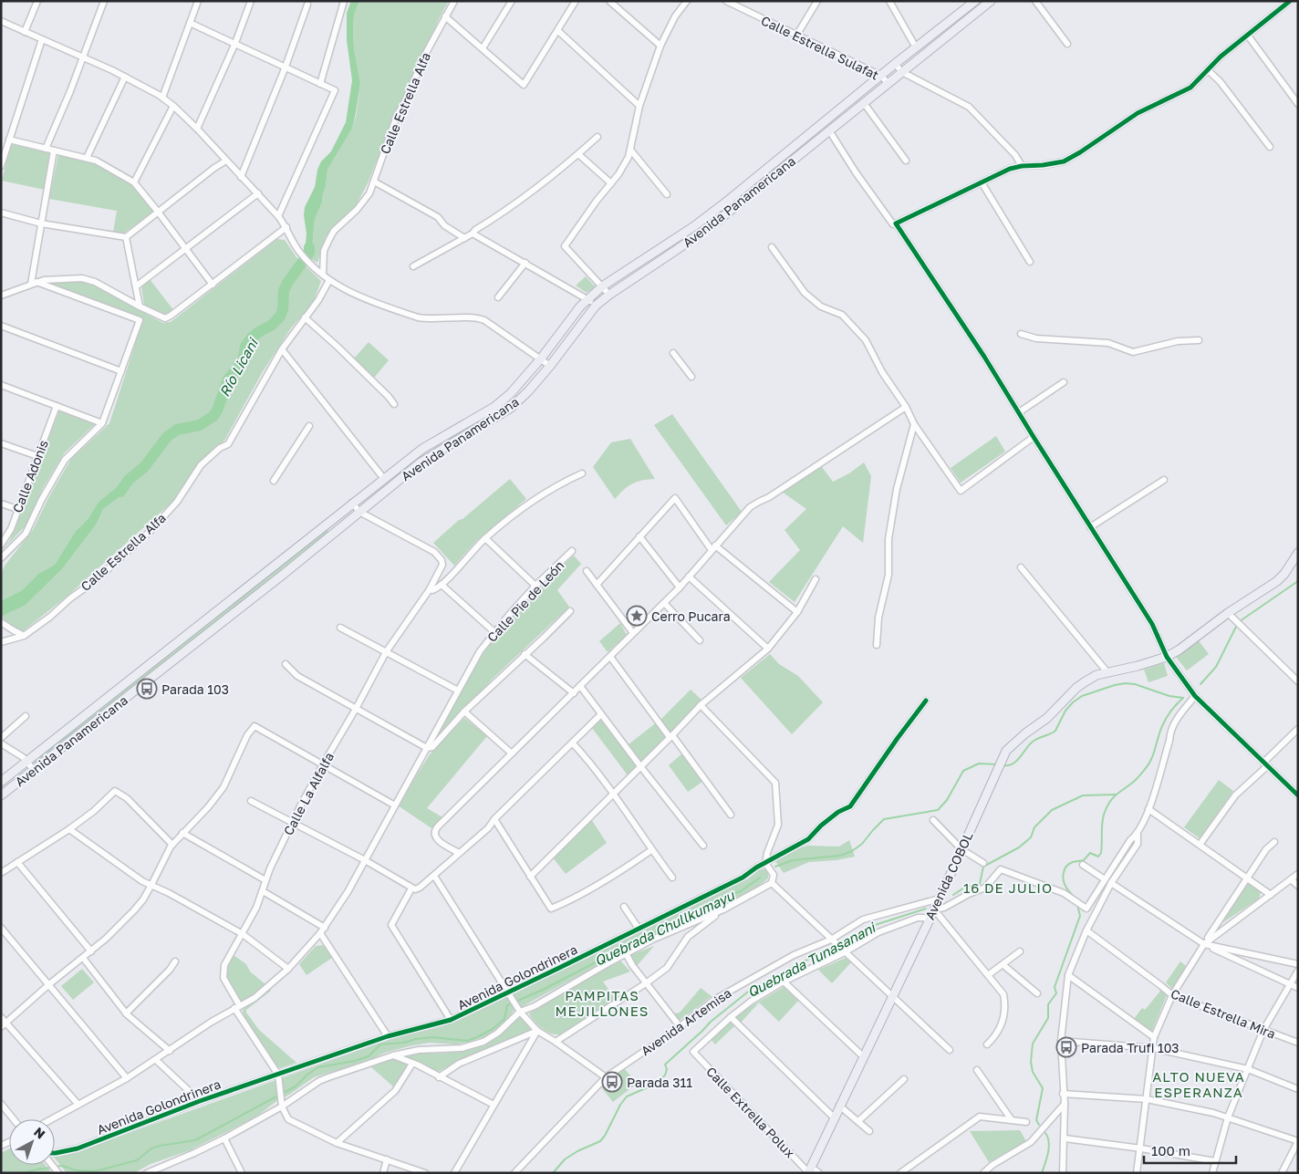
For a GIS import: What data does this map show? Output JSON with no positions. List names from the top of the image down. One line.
{"streets":{"main road":["Avenida Panamericana","Avenida COBOL"],"street":["Calle Estrella Sulafat","Calle Estrella Alfa","Calle Adonis","Calle Pie de León","Calle La Alfalfa","Avenida Golondrinera","Calle Estrella Mira","Avenida Artemisa","Calle Extrella Polux"]},"crossings":[["Calle Estrella Sulafat","Avenida Panamericana"],["Avenida Panamericana","Calle La Alfalfa"],["Calle Pie de León","Calle La Alfalfa"],["Avenida COBOL","Avenida Artemisa"],["Avenida COBOL","Calle Extrella Polux"],["Avenida Artemisa","Calle Extrella Polux"]],"districts":["16 DE JULIO","PAMPITAS MEJILLONES","ALTO NUEVA ESPERANZA"],"water":["Río Licani","Quebrada Chullkumayu","Quebrada Tunasanani"],"places":{"place":["Cerro Pucara"],"bus stop":["Parada 103","Parada Trufi 103","Parada 311"]},"scale_bar":"100 m","north":"top right"}
